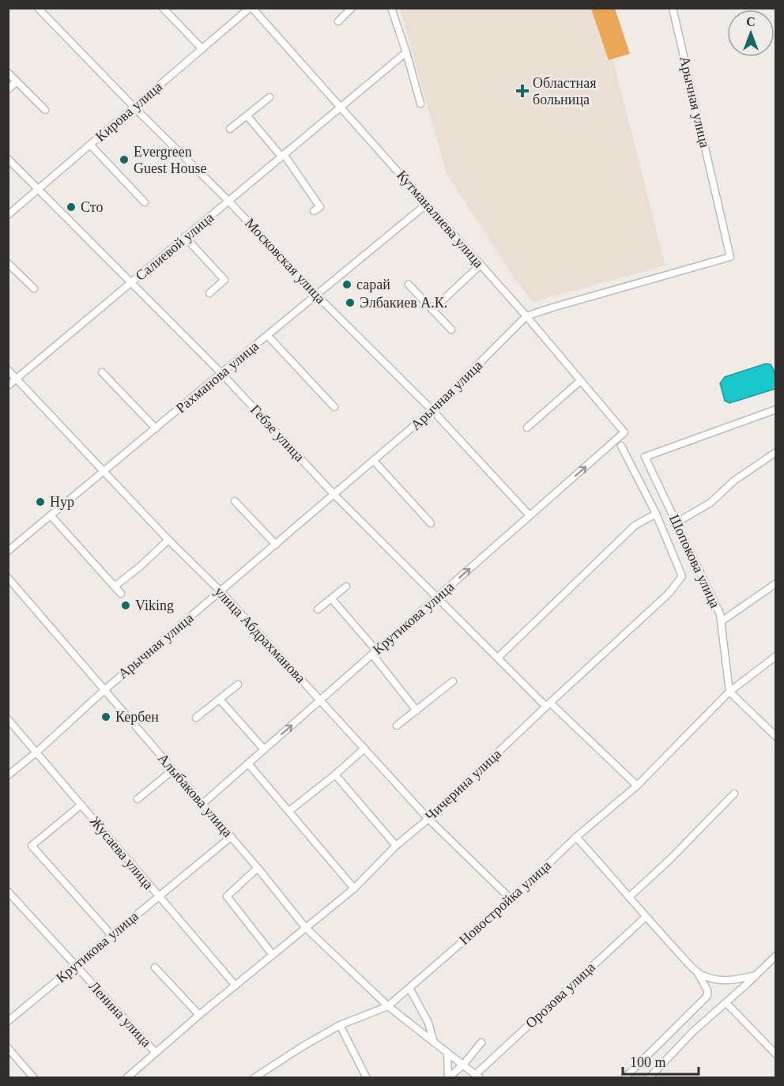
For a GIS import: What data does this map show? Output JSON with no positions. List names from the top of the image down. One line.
{"streets":{"street":["Арычная улица","Кирова улица","Кутманалиева улица","Салиевой улица","Московская улица","Рахманова улица","Гебзе улица","Шопокова улица","Крутикова улица","улица Абдрахманова","Чичерина улица","Алыбакова улица","Жусаева улица","Новостройка улица","Орозова улица","Ленина улица"]},"crossings":[["Арычная улица","Кутманалиева улица"],["Арычная улица","Московская улица"],["Арычная улица","Гебзе улица"],["Арычная улица","улица Абдрахманова"],["Арычная улица","Алыбакова улица"],["Арычная улица","Жусаева улица"],["Кирова улица","Кутманалиева улица"],["Кирова улица","Московская улица"],["Кирова улица","Гебзе улица"],["Кутманалиева улица","Салиевой улица"],["Кутманалиева улица","Рахманова улица"],["Кутманалиева улица","Крутикова улица"],["Салиевой улица","Московская улица"],["Салиевой улица","Гебзе улица"],["Салиевой улица","улица Абдрахманова"],["Московская улица","Рахманова улица"],["Московская улица","Крутикова улица"],["Рахманова улица","Гебзе улица"],["Рахманова улица","улица Абдрахманова"],["Гебзе улица","Крутикова улица"],["Гебзе улица","Чичерина улица"],["Гебзе улица","Новостройка улица"],["Шопокова улица","Новостройка улица"],["Крутикова улица","улица Абдрахманова"],["Крутикова улица","Алыбакова улица"],["Крутикова улица","Жусаева улица"],["Крутикова улица","Ленина улица"],["улица Абдрахманова","Чичерина улица"],["улица Абдрахманова","Новостройка улица"],["Чичерина улица","Алыбакова улица"],["Чичерина улица","Жусаева улица"],["Чичерина улица","Ленина улица"],["Алыбакова улица","Новостройка улица"],["Алыбакова улица","Орозова улица"]],"one_way":["Крутикова улица"],"places":{"health":["Областная больница"],"other":["Evergreen Guest House","Сто","сарай","Элбакиев А.К.","Нур","Viking","Кербен"]},"scale_bar":"100 m","north":"top"}
